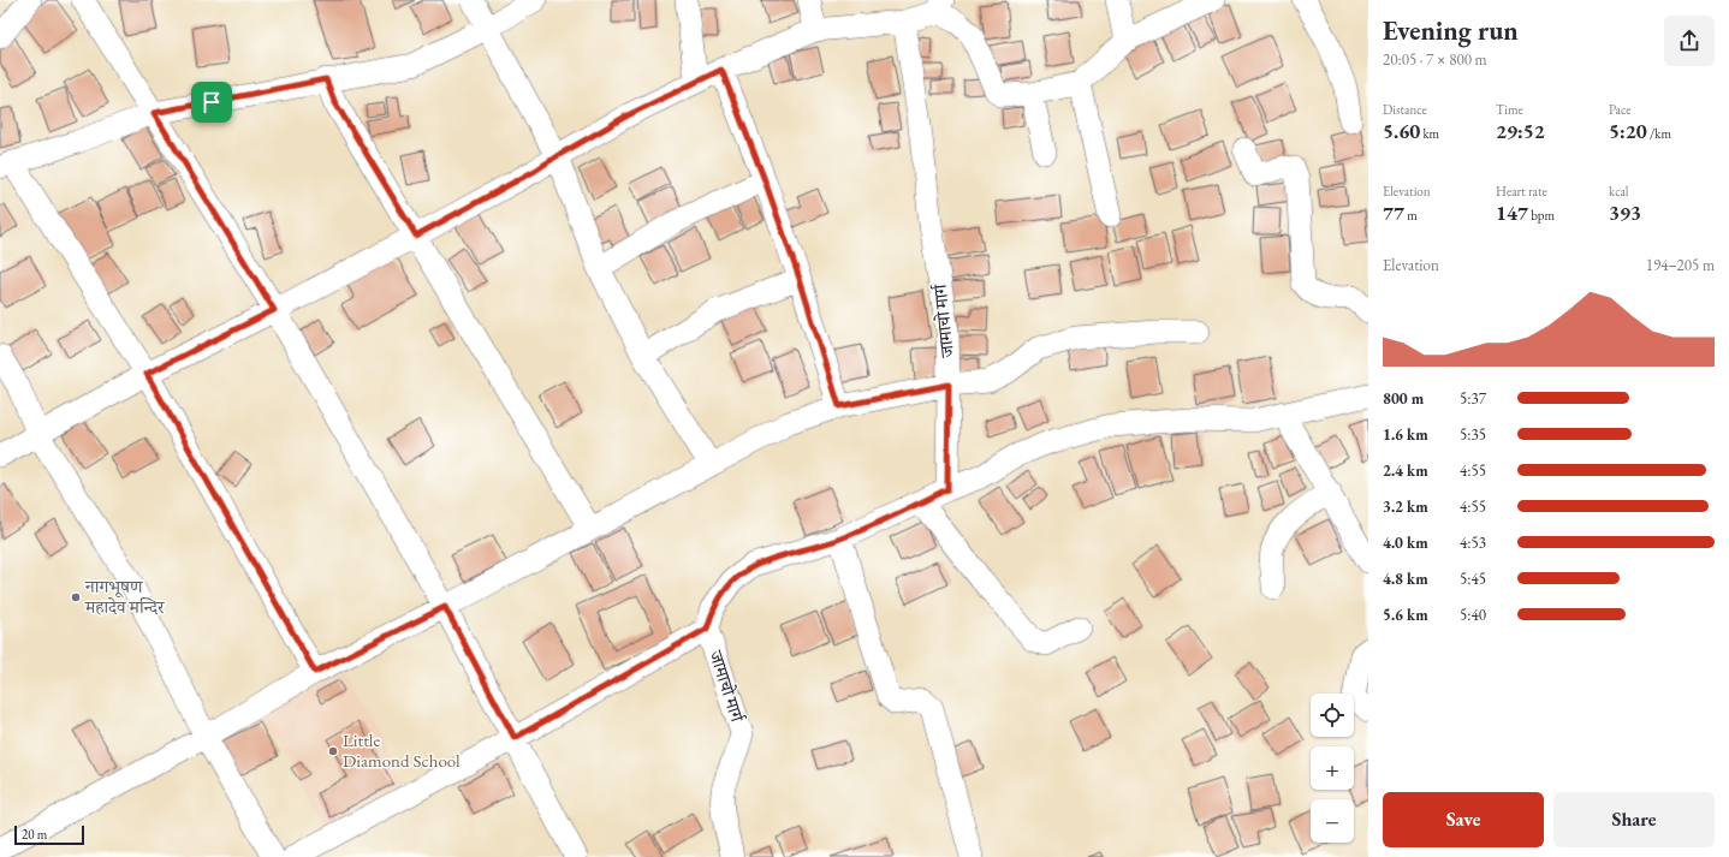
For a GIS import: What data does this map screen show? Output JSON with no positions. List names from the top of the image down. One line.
{"streets":{"street":["जामाचो मार्ग"]},"places":["नागभूषण महादेव मन्दिर","Little Diamond School"],"scale_bar":"20 m","page":{"heading":["Evening run","20:05 · 7 × 800 m"],"stats":[["Distance","5.60 km"],["Time","29:52"],["Pace","5:20 /km"],["Elevation","77 m"],["Heart rate","147 bpm"],["kcal","393"]],"chart":["Elevation","194–205 m"],"list":[{"name":"800 m","note":"5:37"},{"name":"1.6 km","note":"5:35"},{"name":"2.4 km","note":"4:55"},{"name":"3.2 km","note":"4:55"},{"name":"4.0 km","note":"4:53"},{"name":"4.8 km","note":"5:45"},{"name":"5.6 km","note":"5:40"}],"map_buttons":["+","−"],"buttons":["Save","Share"],"scale":"20 m"}}
